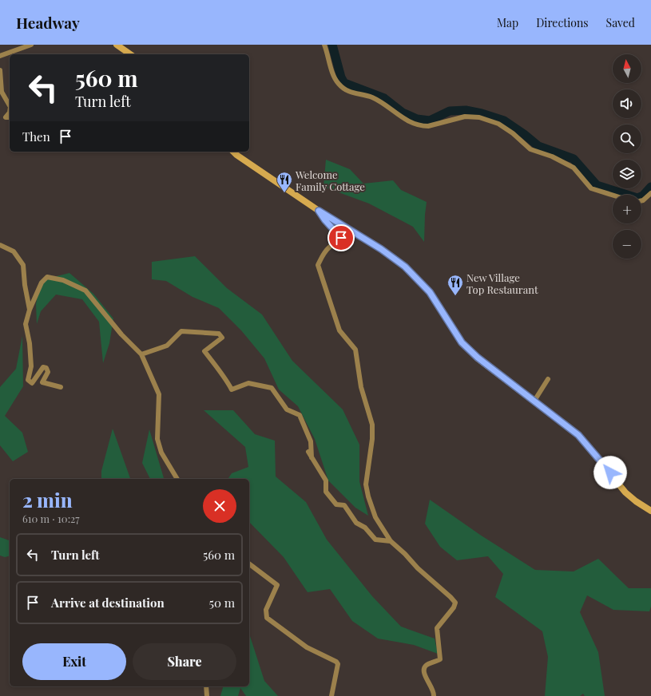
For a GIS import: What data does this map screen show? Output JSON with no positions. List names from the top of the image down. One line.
{"places":{"restaurant":["Welcome Family Cottage","New Village Top Restaurant"]},"north":"top","page":{"header":"Headway","nav":["Map","Directions","Saved"],"map_buttons":["+","−"],"turn":["560 m","Turn left"],"then":"Then","heading":["2 min","610 m · 10:27"],"list":[{"name":"Turn left","value":"560 m"},{"name":"Arrive at destination","value":"50 m"}],"buttons":["Exit","Share"]}}
